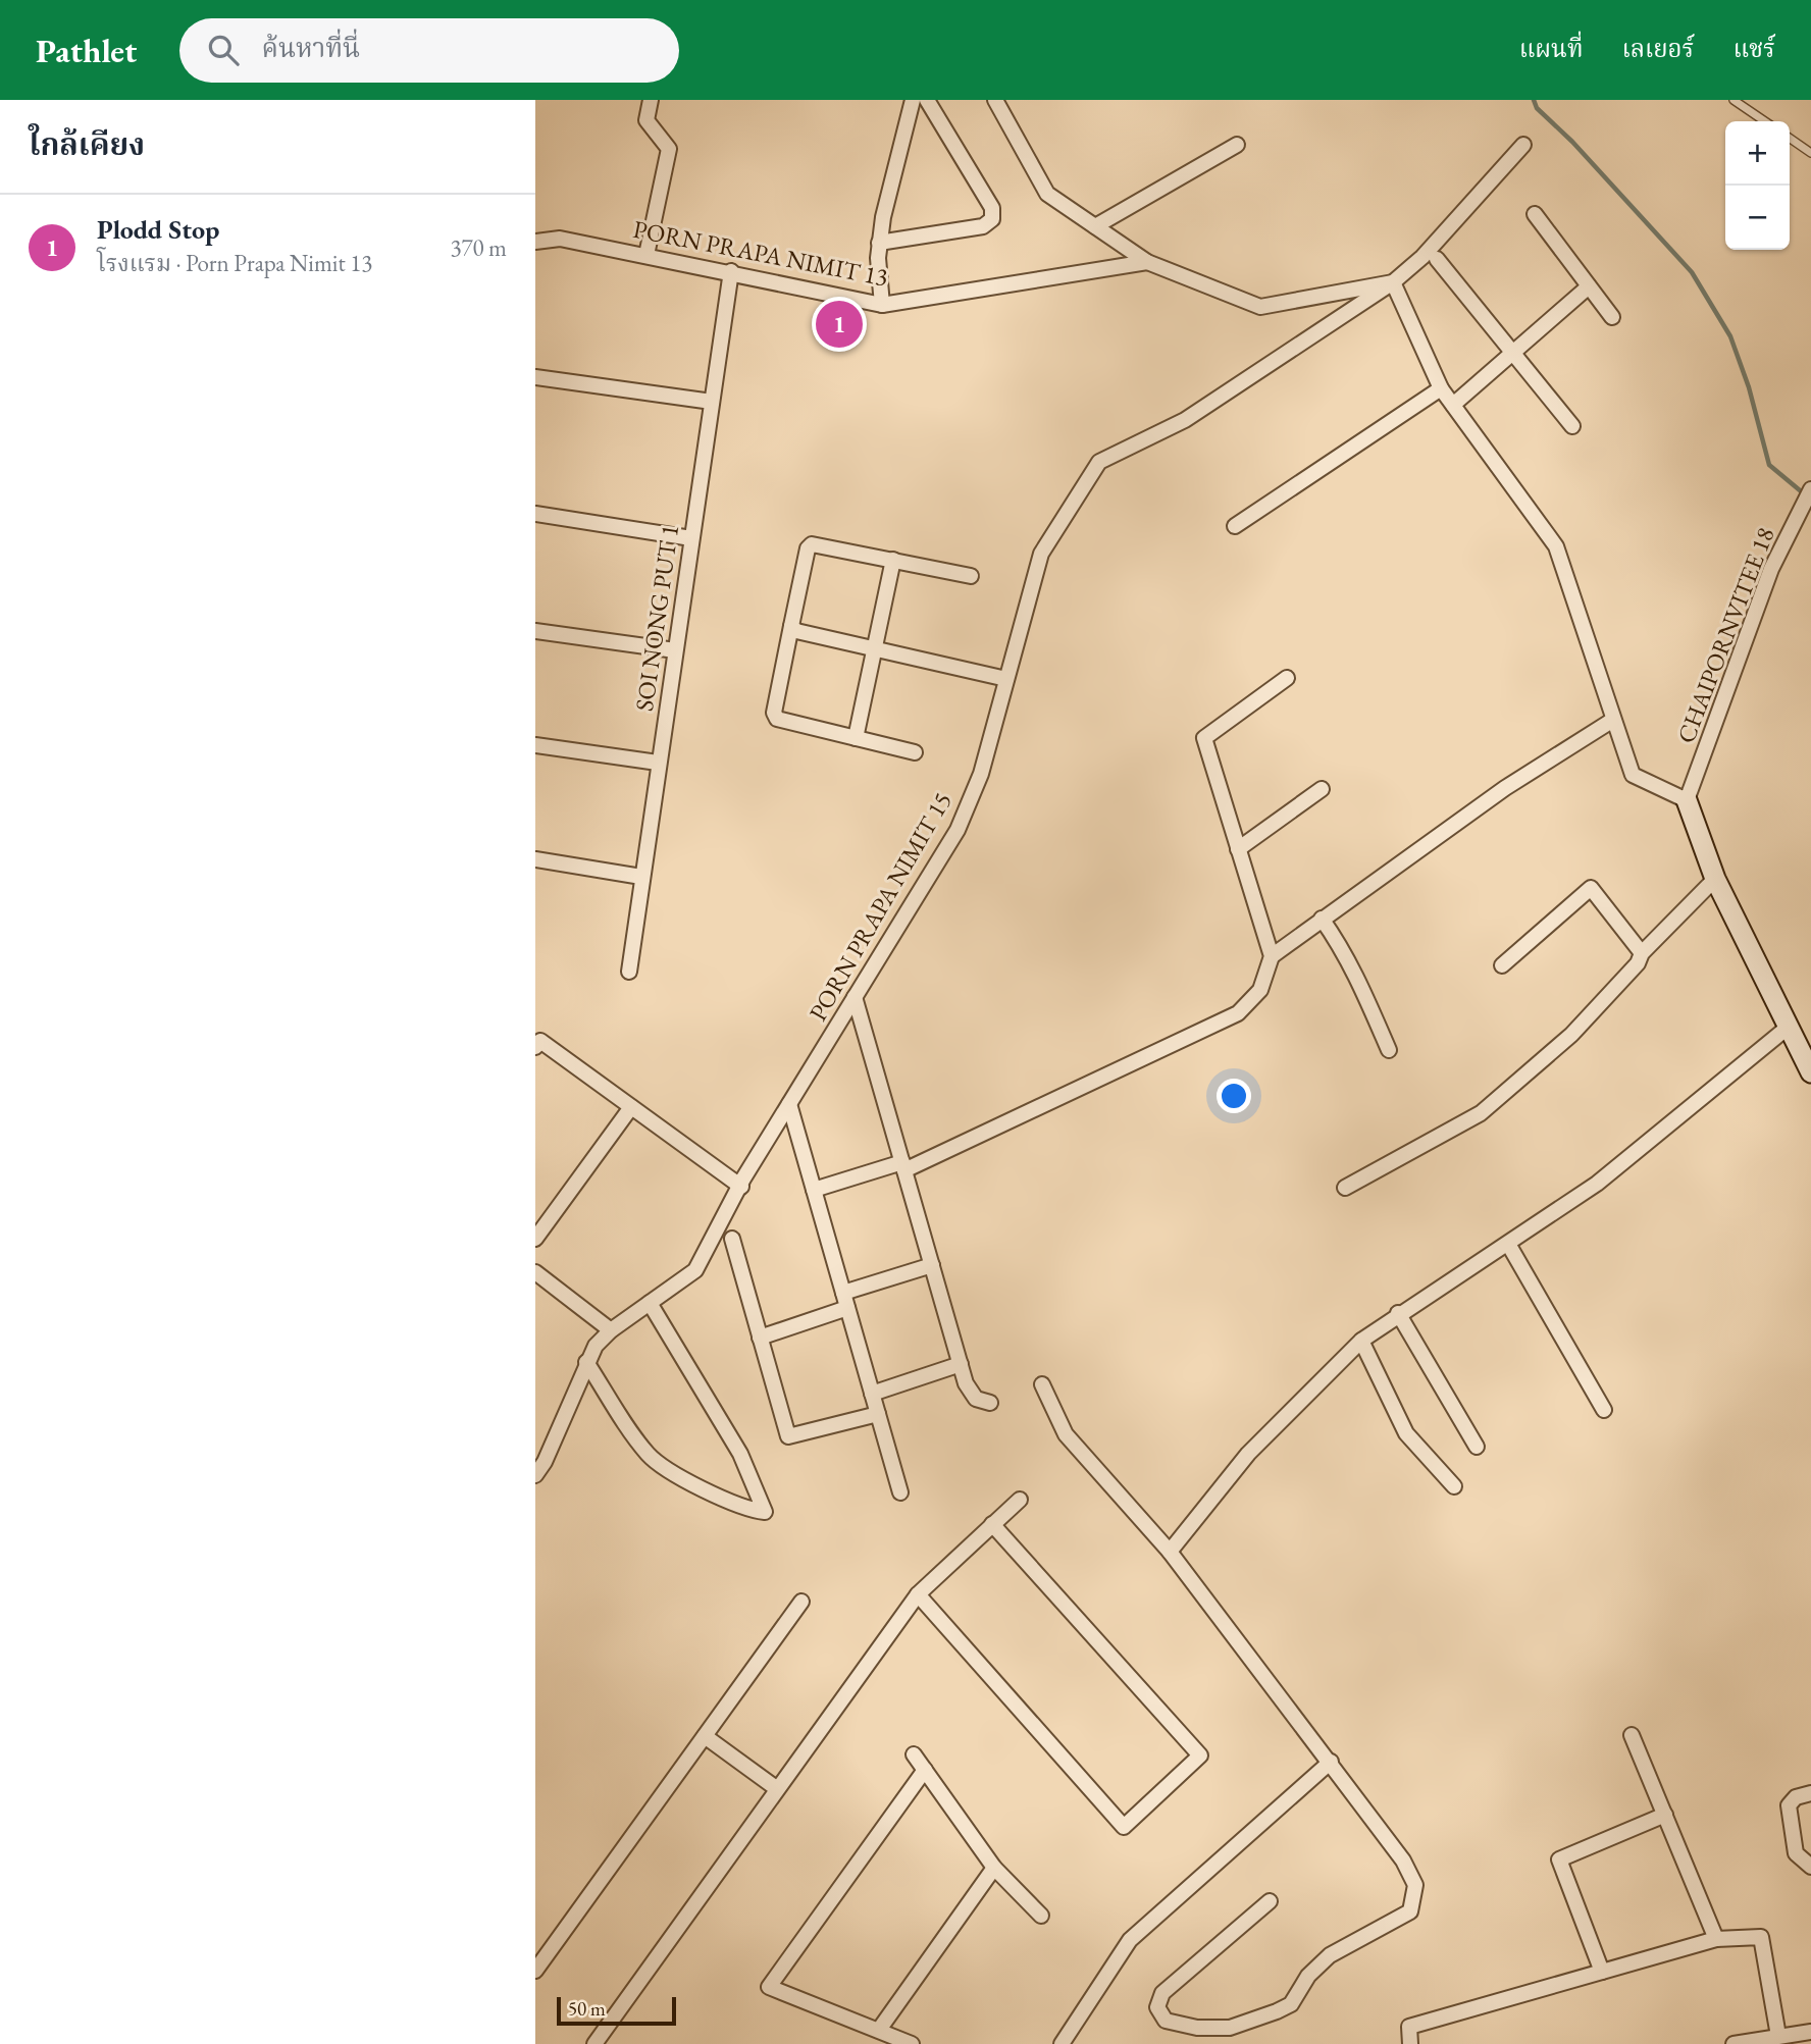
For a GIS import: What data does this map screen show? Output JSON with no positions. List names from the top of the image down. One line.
{"streets":{"street":["PORN PRAPA NIMIT 13","SOI NONG PUT 1","CHAIPORNVITEE 18","PORN PRAPA NIMIT 15"]},"crossings":[["PORN PRAPA NIMIT 13","SOI NONG PUT 1"]],"scale_bar":"50 m","page":{"header":"Pathlet","search":"ค้นหาที่นี่","nav":["แผนที่","เลเยอร์","แชร์"],"heading":"ใกล้เคียง","map_buttons":["+","−"],"list":[{"mark":"1","name":"Plodd Stop","note":"โรงแรม · Porn Prapa Nimit 13","value":"370 m"}],"pins":"1","scale":"50 m"}}
